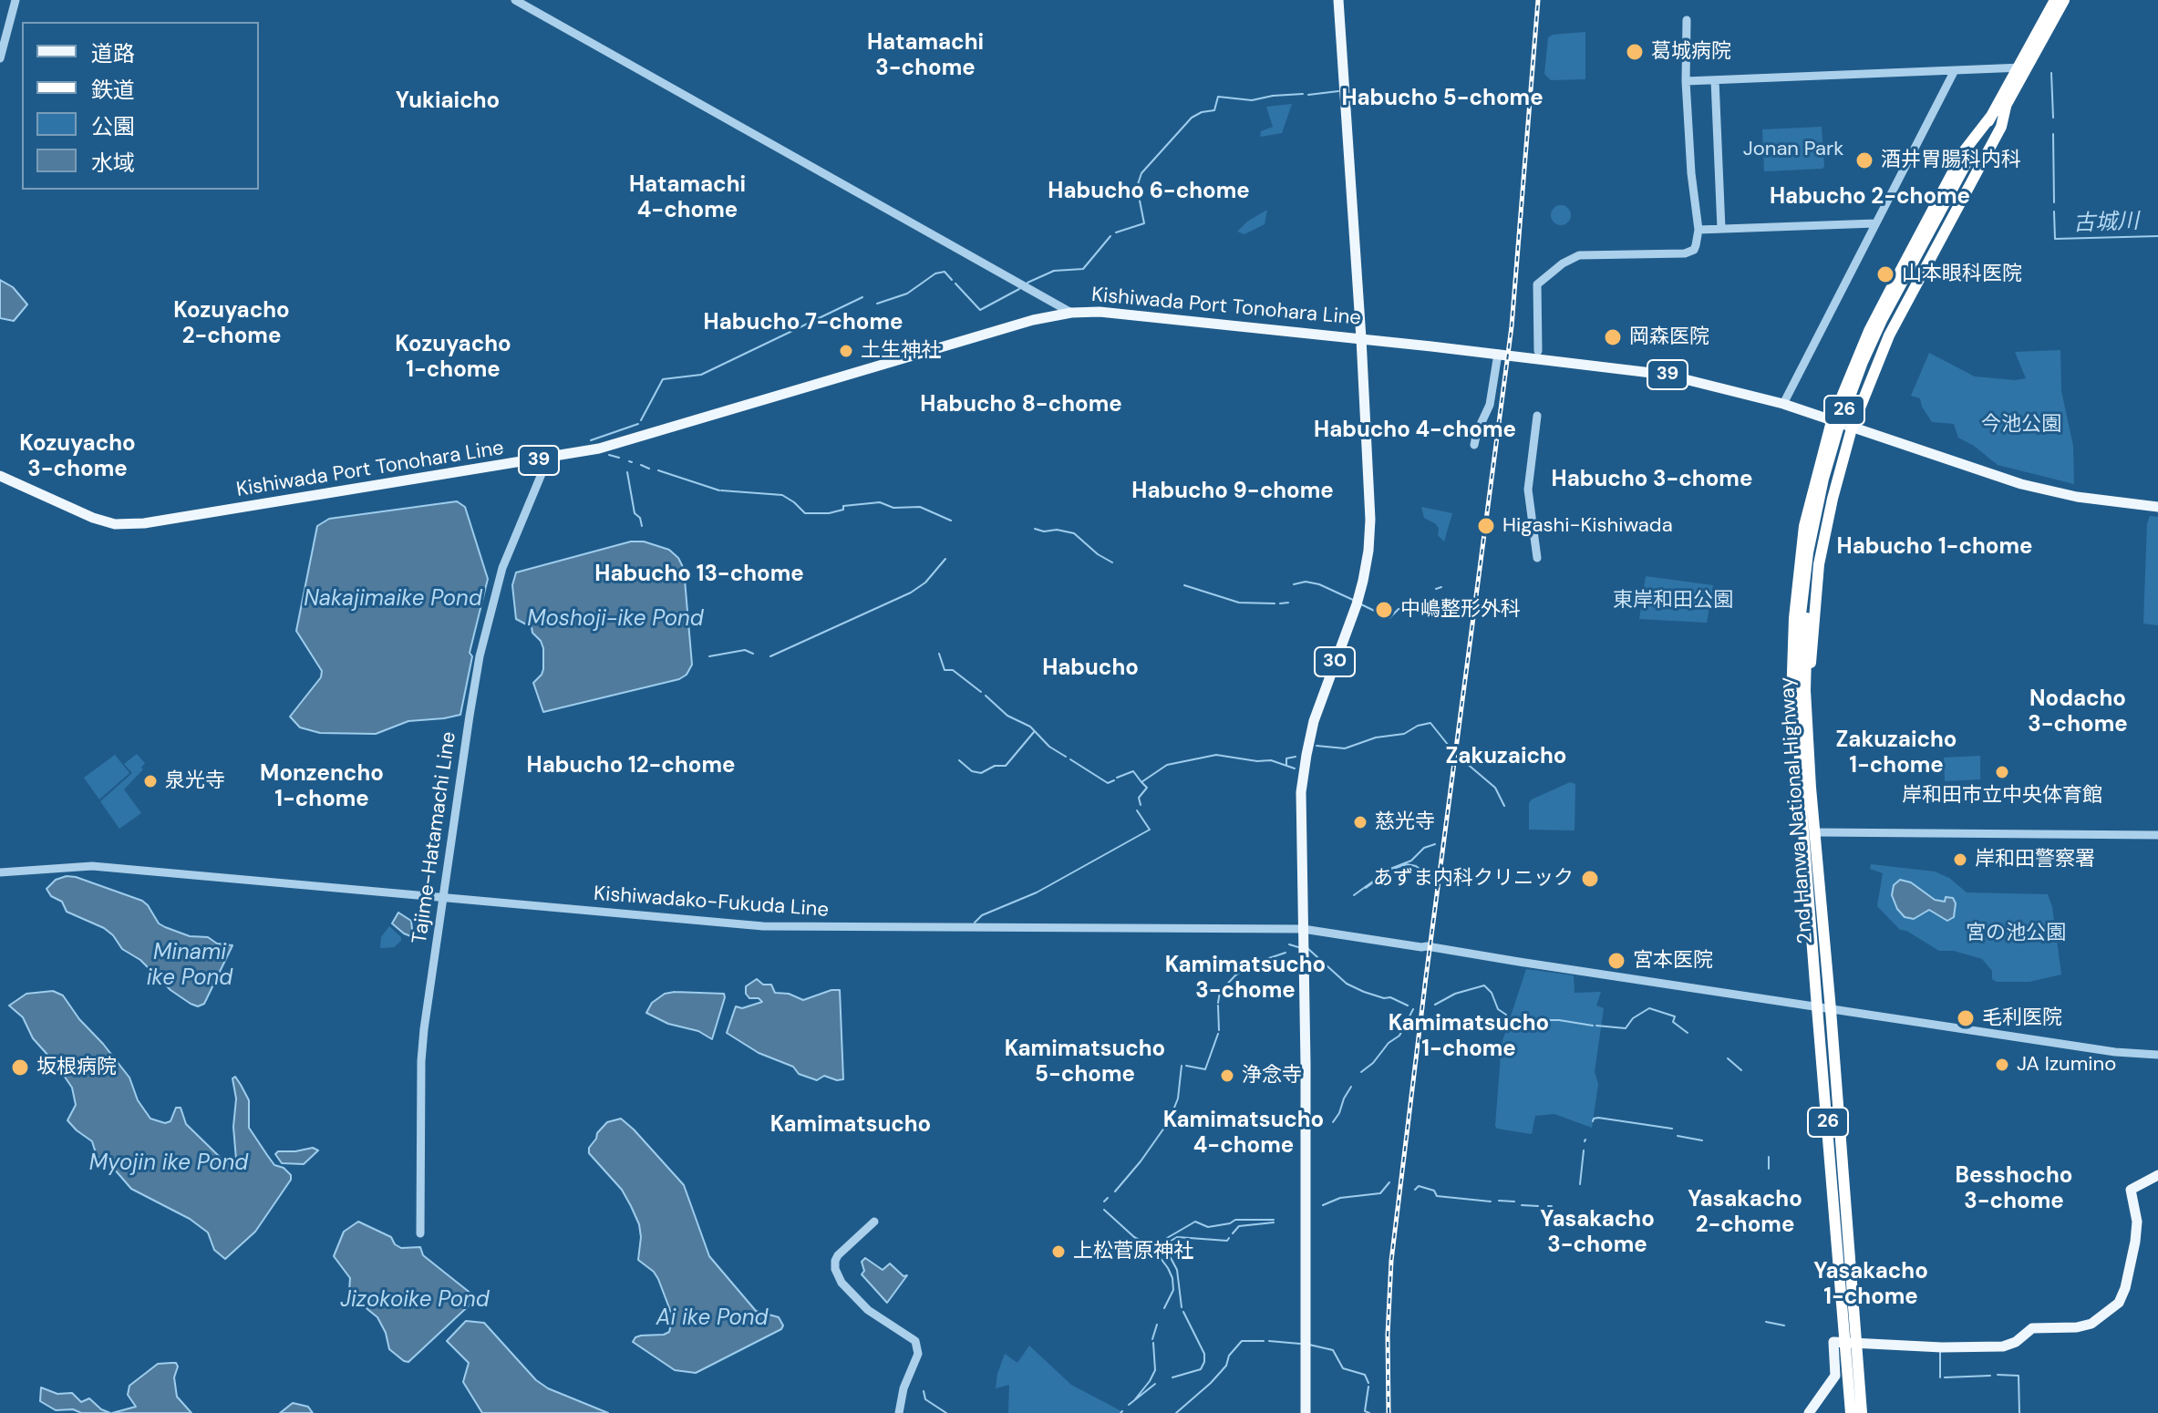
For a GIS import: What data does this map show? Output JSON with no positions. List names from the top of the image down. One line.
{"streets":{"highway":["26","2nd Hanwa National Highway"],"main road":["Kishiwada Port Tonohara Line","39","30"],"street":["Tajime-Hatamachi Line","Kishiwadako-Fukuda Line"]},"crossings":[["Kishiwada Port Tonohara Line","26"],["Kishiwada Port Tonohara Line","30"],["Kishiwada Port Tonohara Line","Tajime-Hatamachi Line"],["26","2nd Hanwa National Highway"],["30","Kishiwadako-Fukuda Line"],["2nd Hanwa National Highway","Kishiwadako-Fukuda Line"],["Tajime-Hatamachi Line","Kishiwadako-Fukuda Line"]],"districts":["Hatamachi 3-chome","Habucho 5-chome","Yukiaicho","Hatamachi 4-chome","Habucho 6-chome","Habucho 2-chome","Kozuyacho 2-chome","Habucho 7-chome","Kozuyacho 1-chome","Habucho 8-chome","Habucho 4-chome","Kozuyacho 3-chome","Habucho 3-chome","Habucho 9-chome","Habucho 1-chome","Habucho 13-chome","Habucho","Nodacho 3-chome","Zakuzaicho 1-chome","Zakuzaicho","Habucho 12-chome","Monzencho 1-chome","Kamimatsucho 3-chome","Kamimatsucho 1-chome","Kamimatsucho 5-chome","Kamimatsucho 4-chome","Kamimatsucho","Besshocho 3-chome","Yasakacho 2-chome","Yasakacho 3-chome","Yasakacho 1-chome"],"water":["古城川","Nakajimaike Pond","Moshoji-ike Pond","Minami ike Pond","Myojin ike Pond","Jizokoike Pond","Ai ike Pond"],"parks":["Jonan Park","今池公園","東岸和田公園","宮の池公園"],"places":["葛城病院","酒井胃腸科内科","山本眼科医院","岡森医院","土生神社","Higashi-Kishiwada","中嶋整形外科","岸和田市立中央体育館","泉光寺","慈光寺","岸和田警察署","あずま内科クリニック","宮本医院","毛利医院","JA Izumino","坂根病院","浄念寺","上松菅原神社"],"legend":["道路","鉄道","公園","水域"]}
